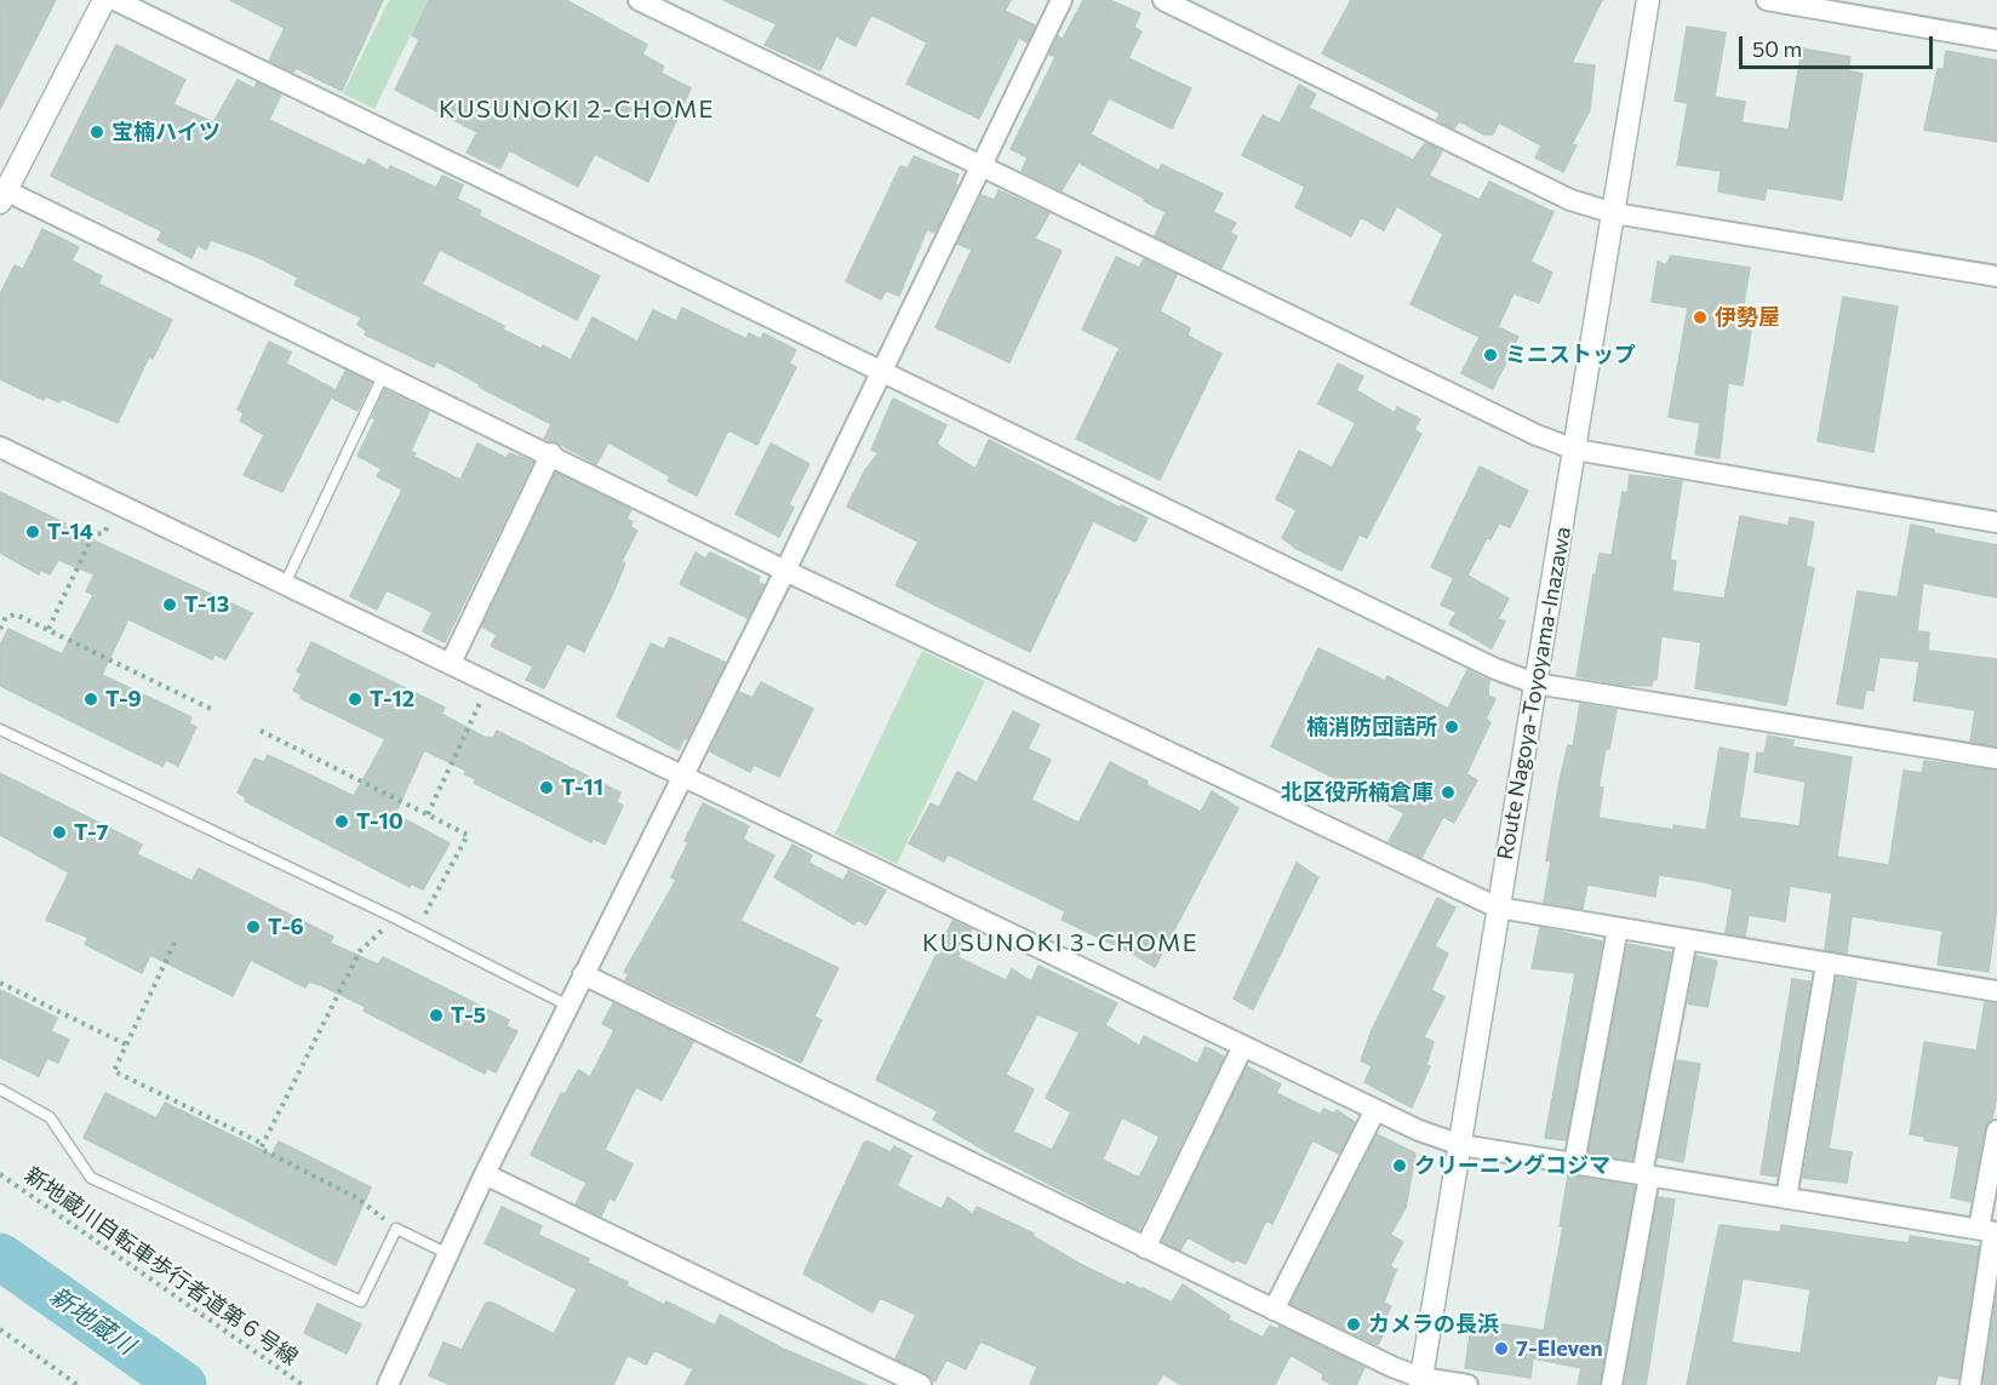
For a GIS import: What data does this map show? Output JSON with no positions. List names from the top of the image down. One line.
{"streets":{"main road":["Route Nagoya-Toyoyama-Inazawa"],"path":["新地蔵川自転車歩行者道第６号線"]},"districts":["KUSUNOKI 2-CHOME","KUSUNOKI 3-CHOME"],"water":["新地蔵川"],"places":["宝楠ハイツ","伊勢屋","ミニストップ","T-14","T-13","T-9","T-12","楠消防団詰所","T-11","北区役所楠倉庫","T-10","T-7","T-6","T-5","クリーニングコジマ","カメラの長浜","7-Eleven"],"scale_bar":"50 m"}
